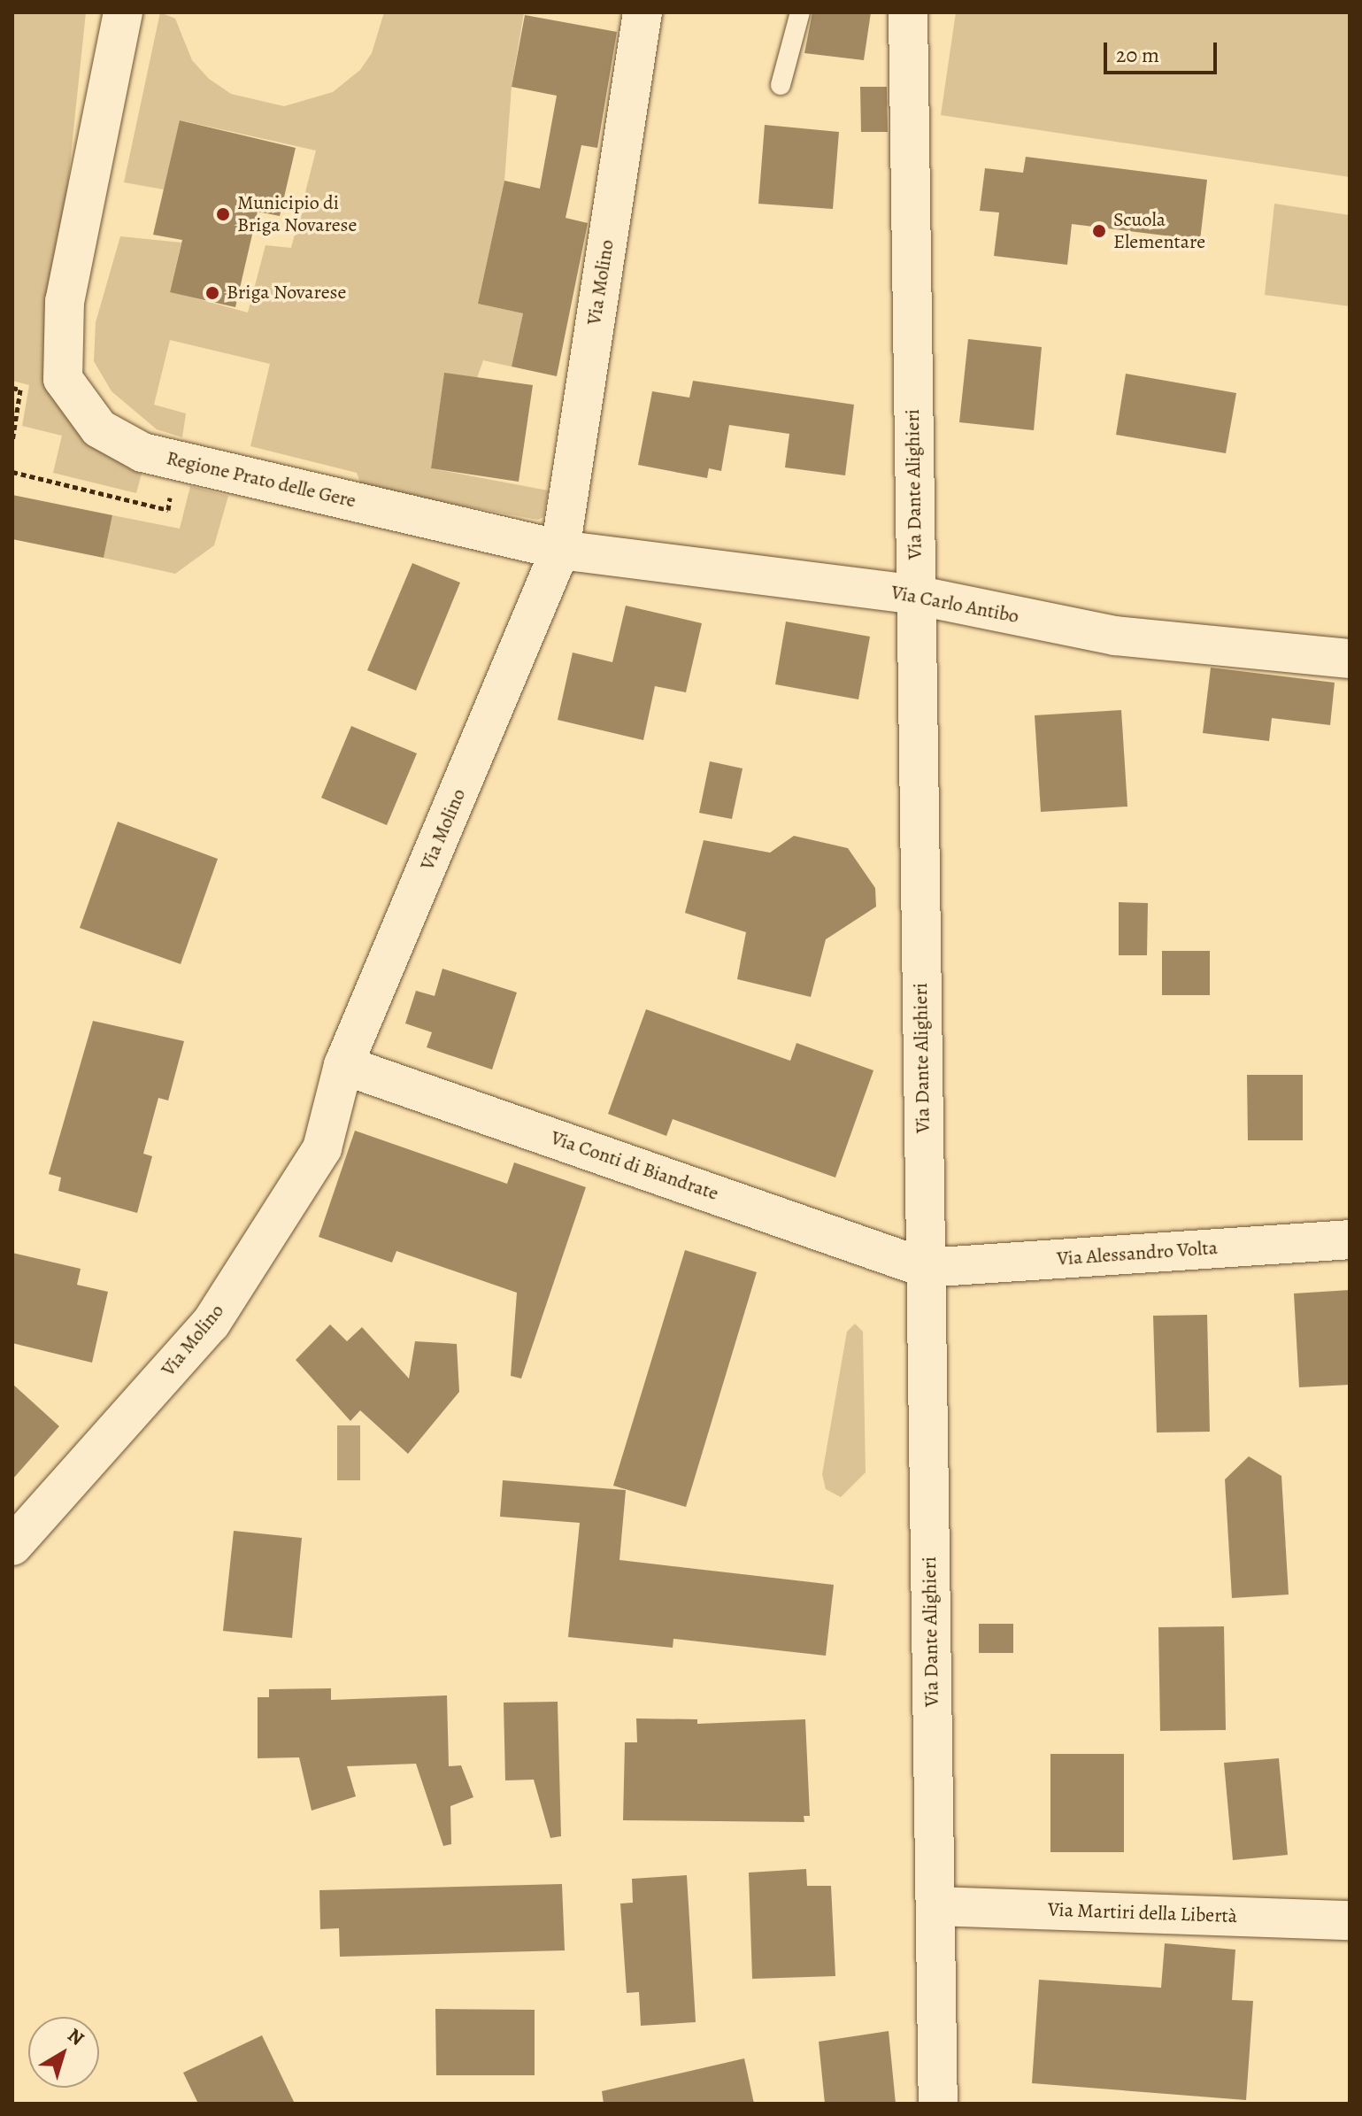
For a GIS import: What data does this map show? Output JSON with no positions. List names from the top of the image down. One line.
{"streets":{"street":["Via Molino","Regione Prato delle Gere","Via Dante Alighieri","Via Carlo Antibo","Via Conti di Biandrate","Via Alessandro Volta","Via Martiri della Libertà"]},"crossings":[["Via Molino","Regione Prato delle Gere"],["Via Molino","Via Carlo Antibo"],["Via Molino","Via Conti di Biandrate"],["Regione Prato delle Gere","Via Carlo Antibo"],["Via Dante Alighieri","Via Carlo Antibo"],["Via Dante Alighieri","Via Conti di Biandrate"],["Via Dante Alighieri","Via Alessandro Volta"],["Via Dante Alighieri","Via Martiri della Libertà"],["Via Conti di Biandrate","Via Alessandro Volta"]],"places":["Municipio di Briga Novarese","Scuola Elementare","Briga Novarese"],"scale_bar":"20 m","north":"top right"}
